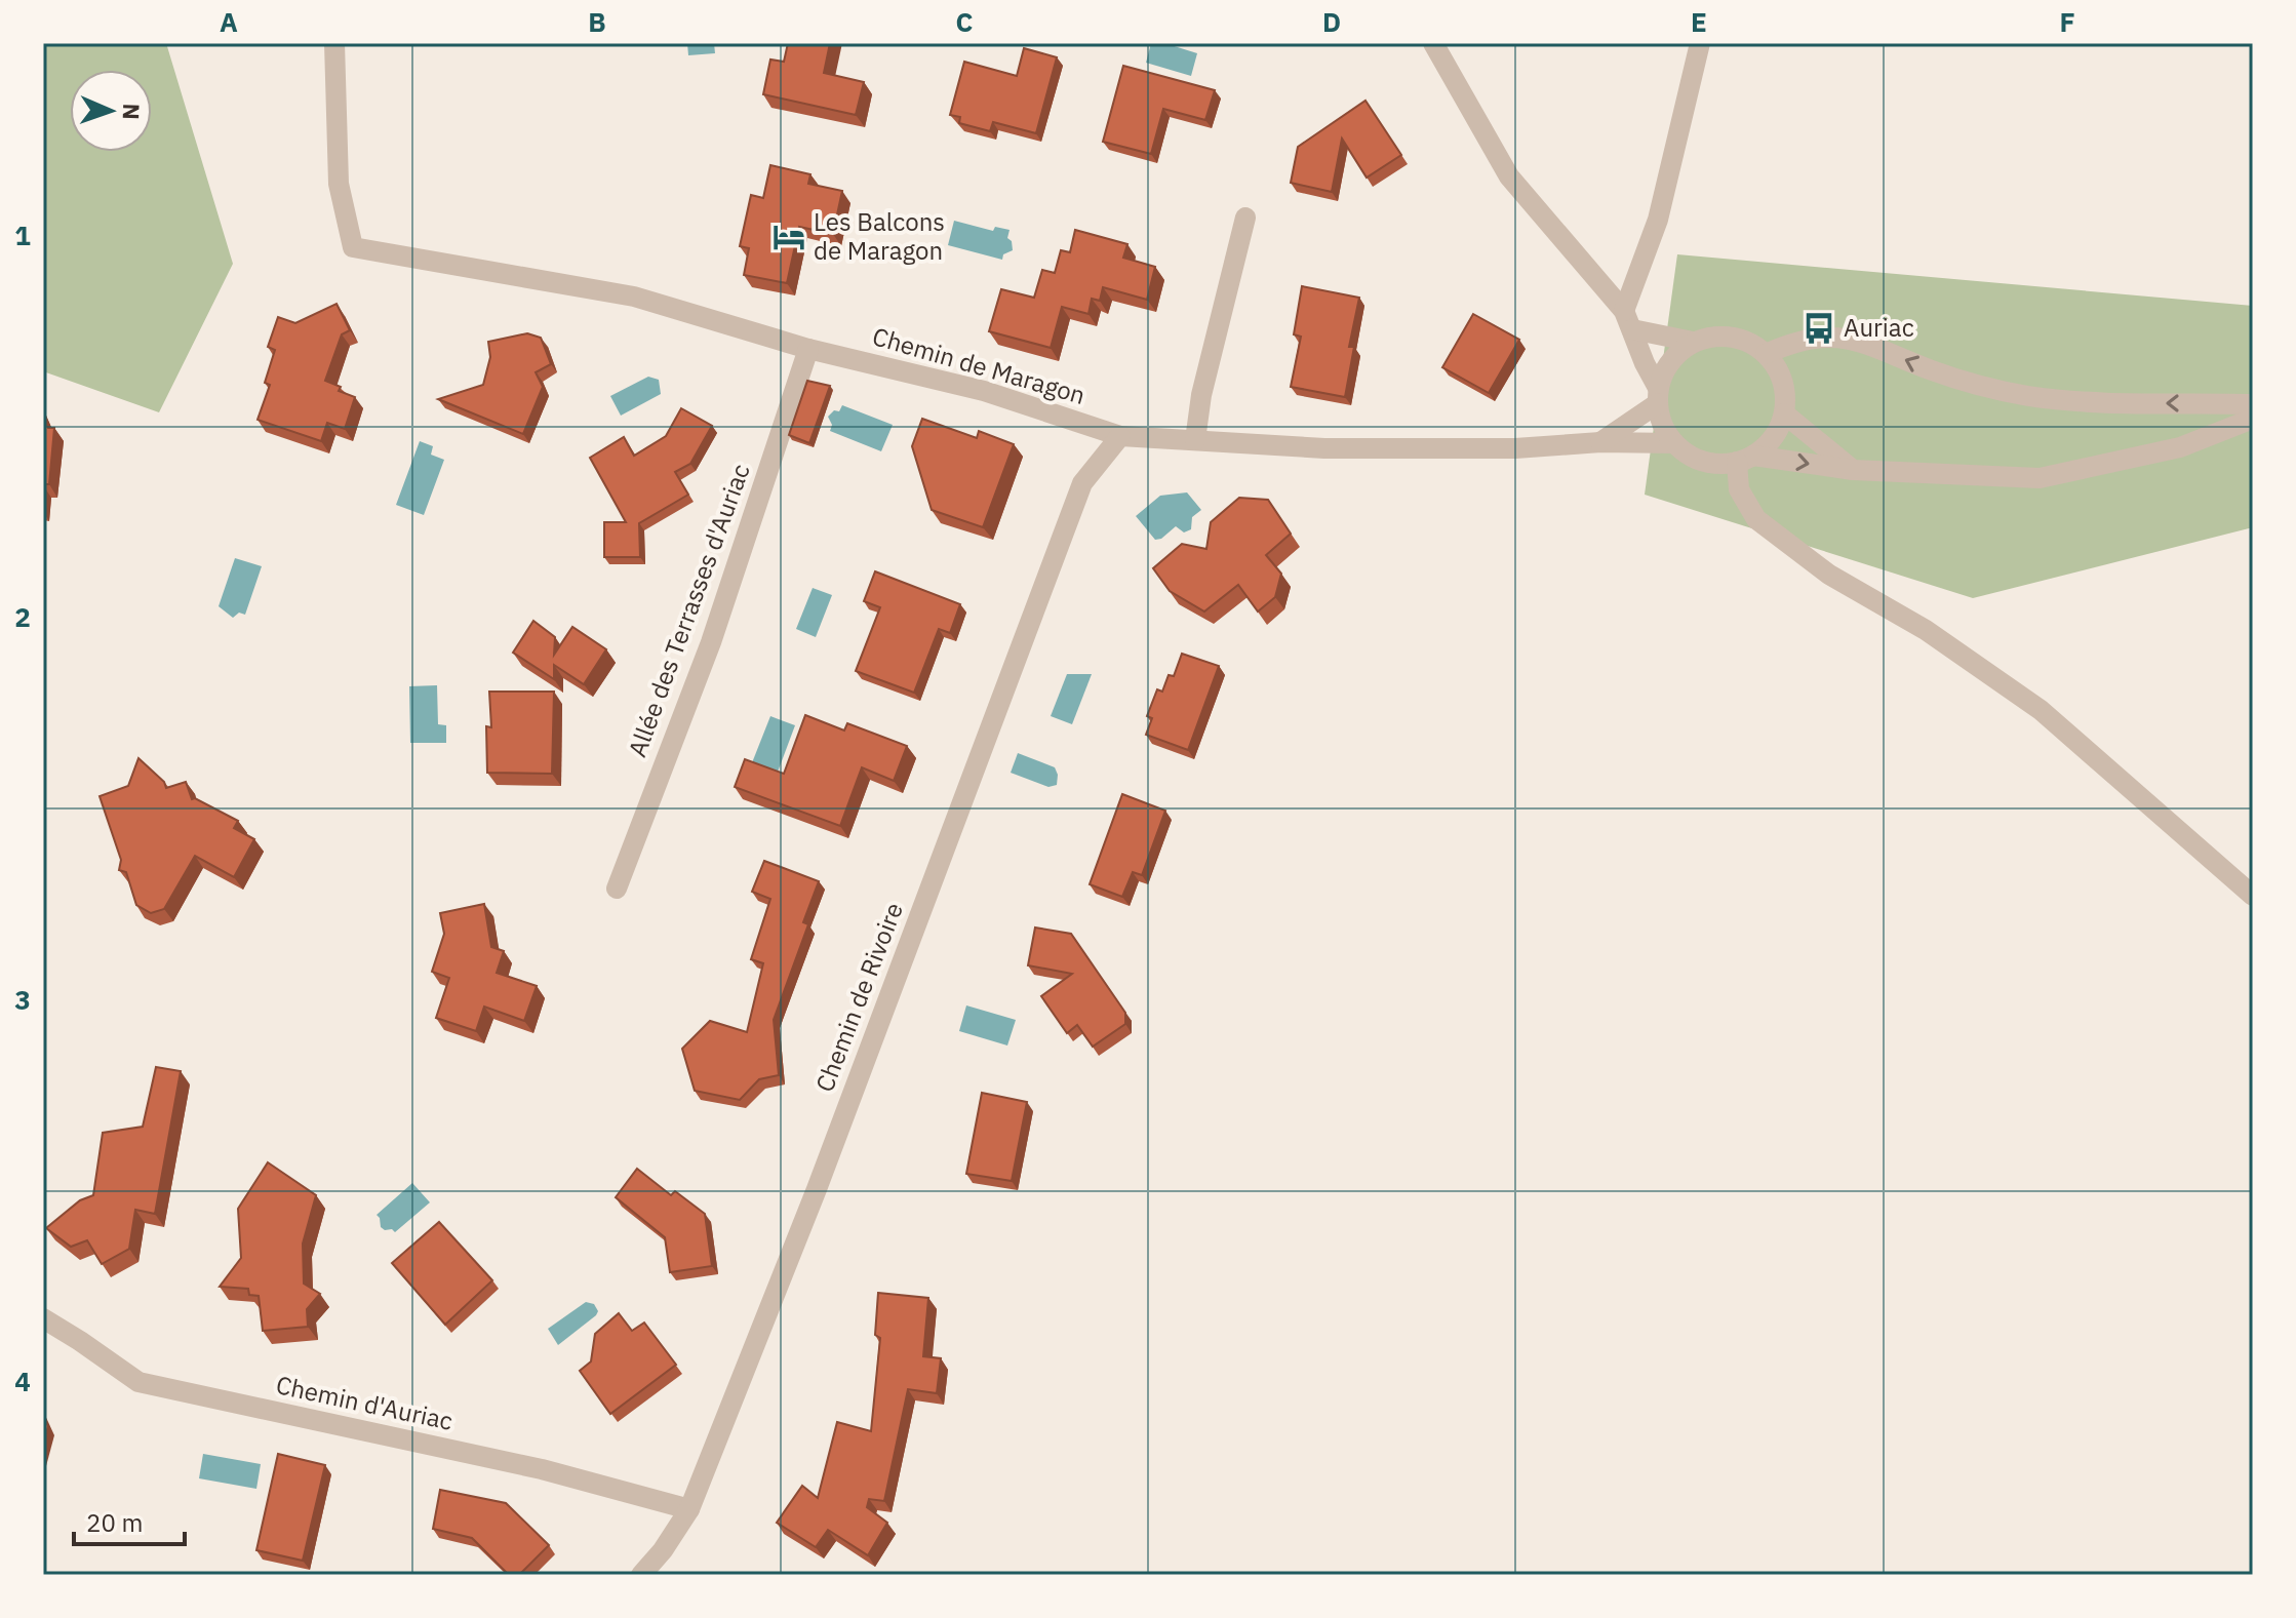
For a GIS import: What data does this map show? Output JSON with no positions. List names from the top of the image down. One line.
{"streets":{"street":["Chemin de Maragon","Allée des Terrasses d'Auriac","Chemin de Rivoire","Chemin d'Auriac"]},"crossings":[["Chemin de Maragon","Allée des Terrasses d'Auriac"],["Chemin de Maragon","Chemin de Rivoire"],["Chemin de Rivoire","Chemin d'Auriac"]],"places":{"hotel":["Les Balcons de Maragon"],"bus stop":["Auriac"]},"scale_bar":"20 m","north":"right","grid":{"columns":["A","B","C","D","E","F"],"rows":["1","2","3","4"]}}
